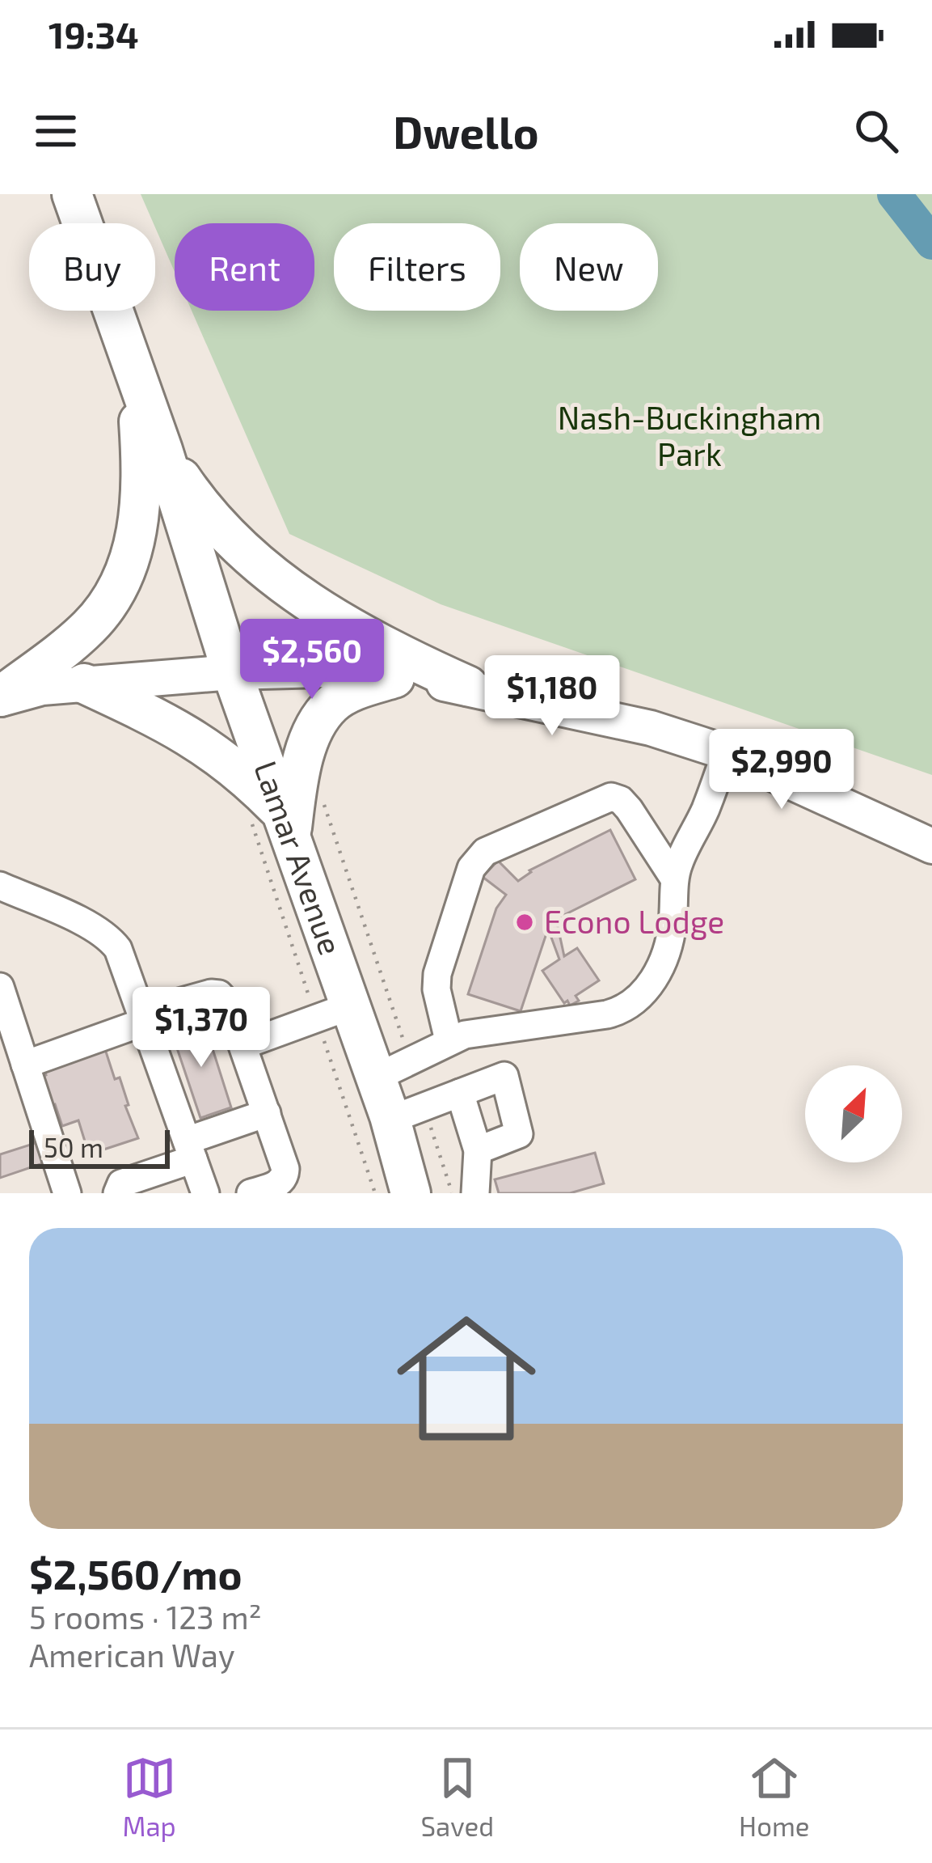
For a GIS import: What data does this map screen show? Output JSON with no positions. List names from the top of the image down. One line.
{"streets":{"highway":["Lamar Avenue"]},"parks":["Nash-Buckingham Park"],"places":["Econo Lodge"],"scale_bar":"50 m","north":"top right","page":{"status":"19:34","header":"Dwello","chip":["Buy","Rent","Filters","New"],"price":["$2,560","$1,180","$2,990","$1,370"],"scale":"50 m","list":[{"name":"$2,560/mo","note":"5 rooms · 123 m² · American Way"}],"tabs":["Map","Saved","Home"]}}
